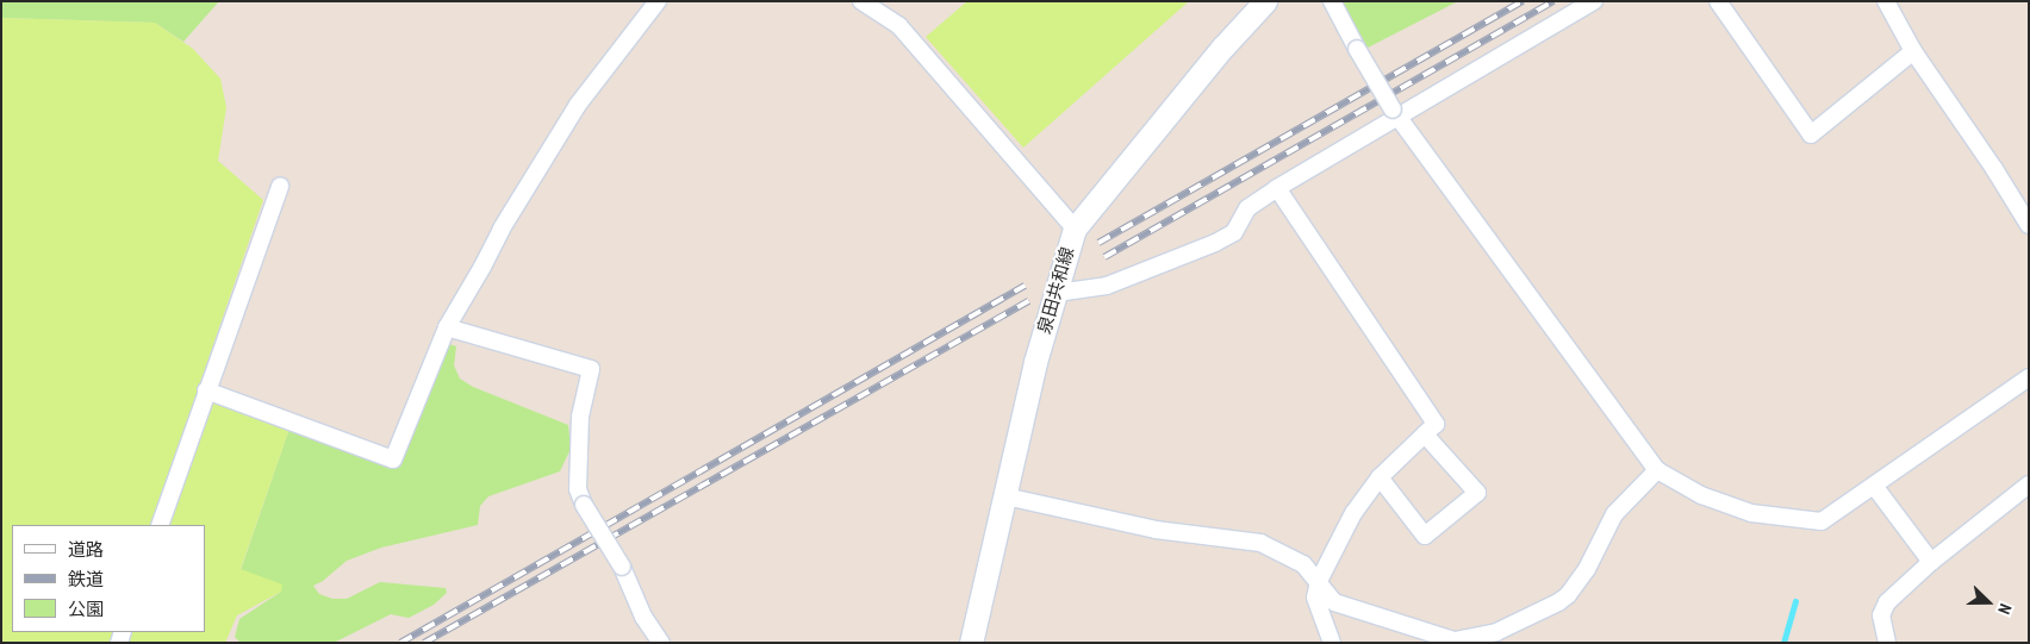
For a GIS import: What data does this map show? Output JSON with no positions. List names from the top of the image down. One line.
{"streets":{"main road":["泉田共和線"]},"legend":["道路","鉄道","公園"],"north":"right"}
